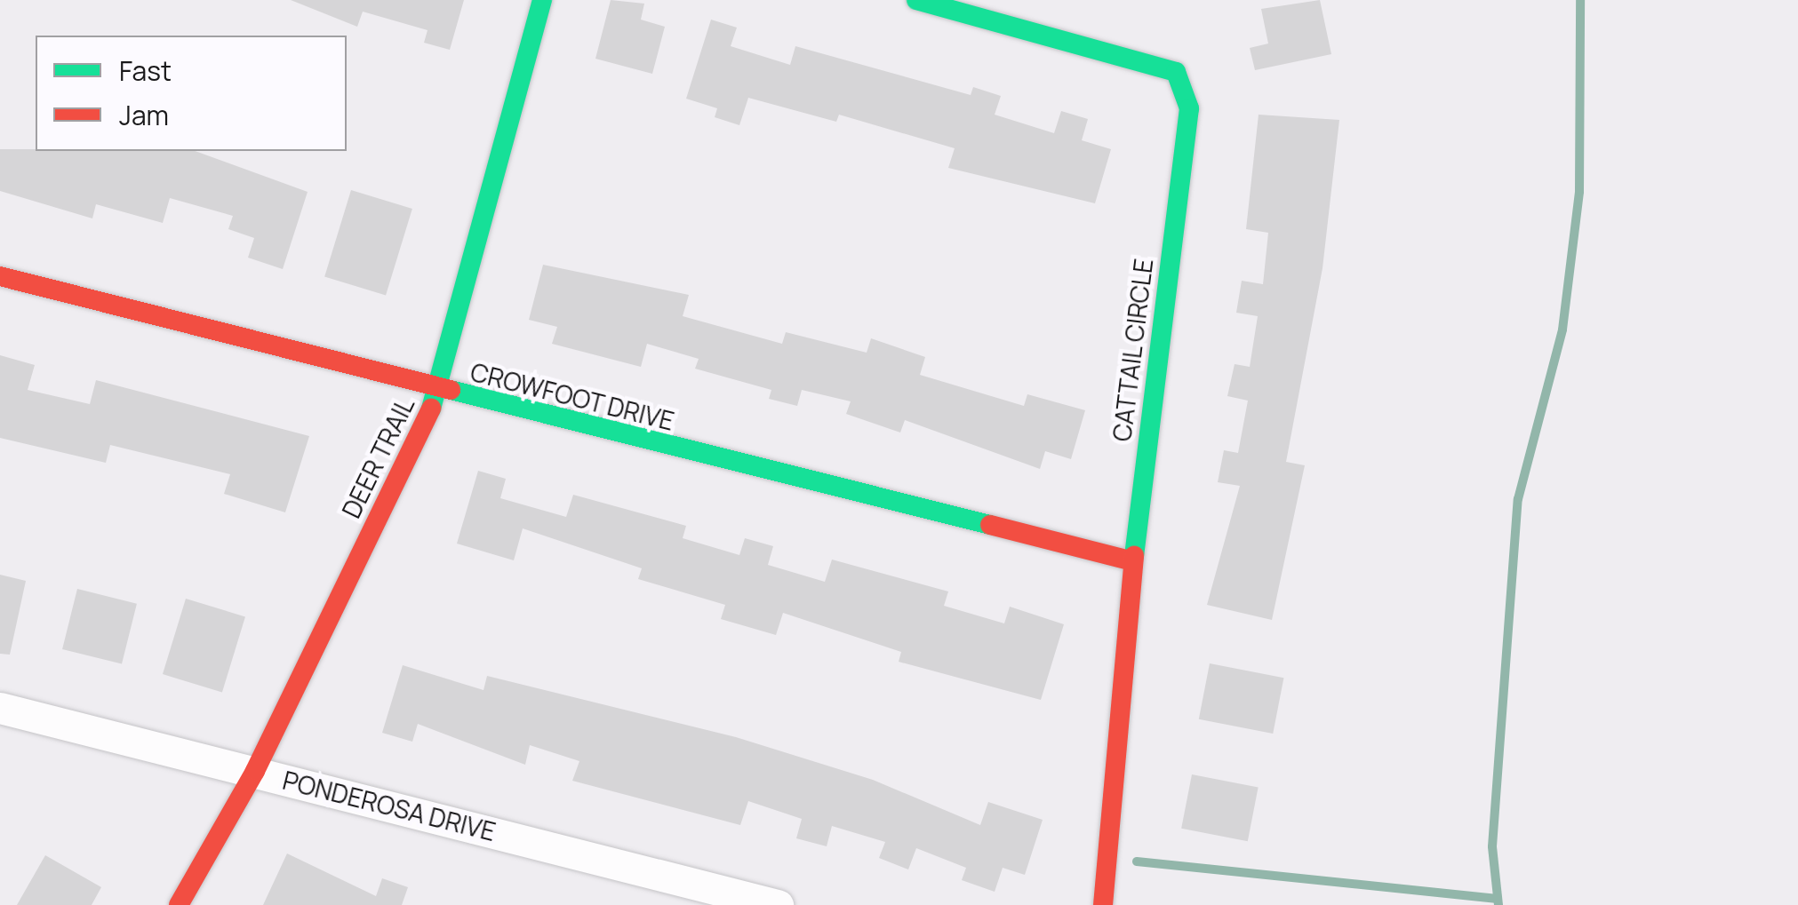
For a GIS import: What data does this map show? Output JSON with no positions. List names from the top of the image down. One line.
{"streets":{"street":["CATTAIL CIRCLE","CROWFOOT DRIVE","DEER TRAIL","PONDEROSA DRIVE"]},"crossings":[["CATTAIL CIRCLE","CROWFOOT DRIVE"],["CROWFOOT DRIVE","DEER TRAIL"],["DEER TRAIL","PONDEROSA DRIVE"]],"legend":["Fast","Jam"]}
